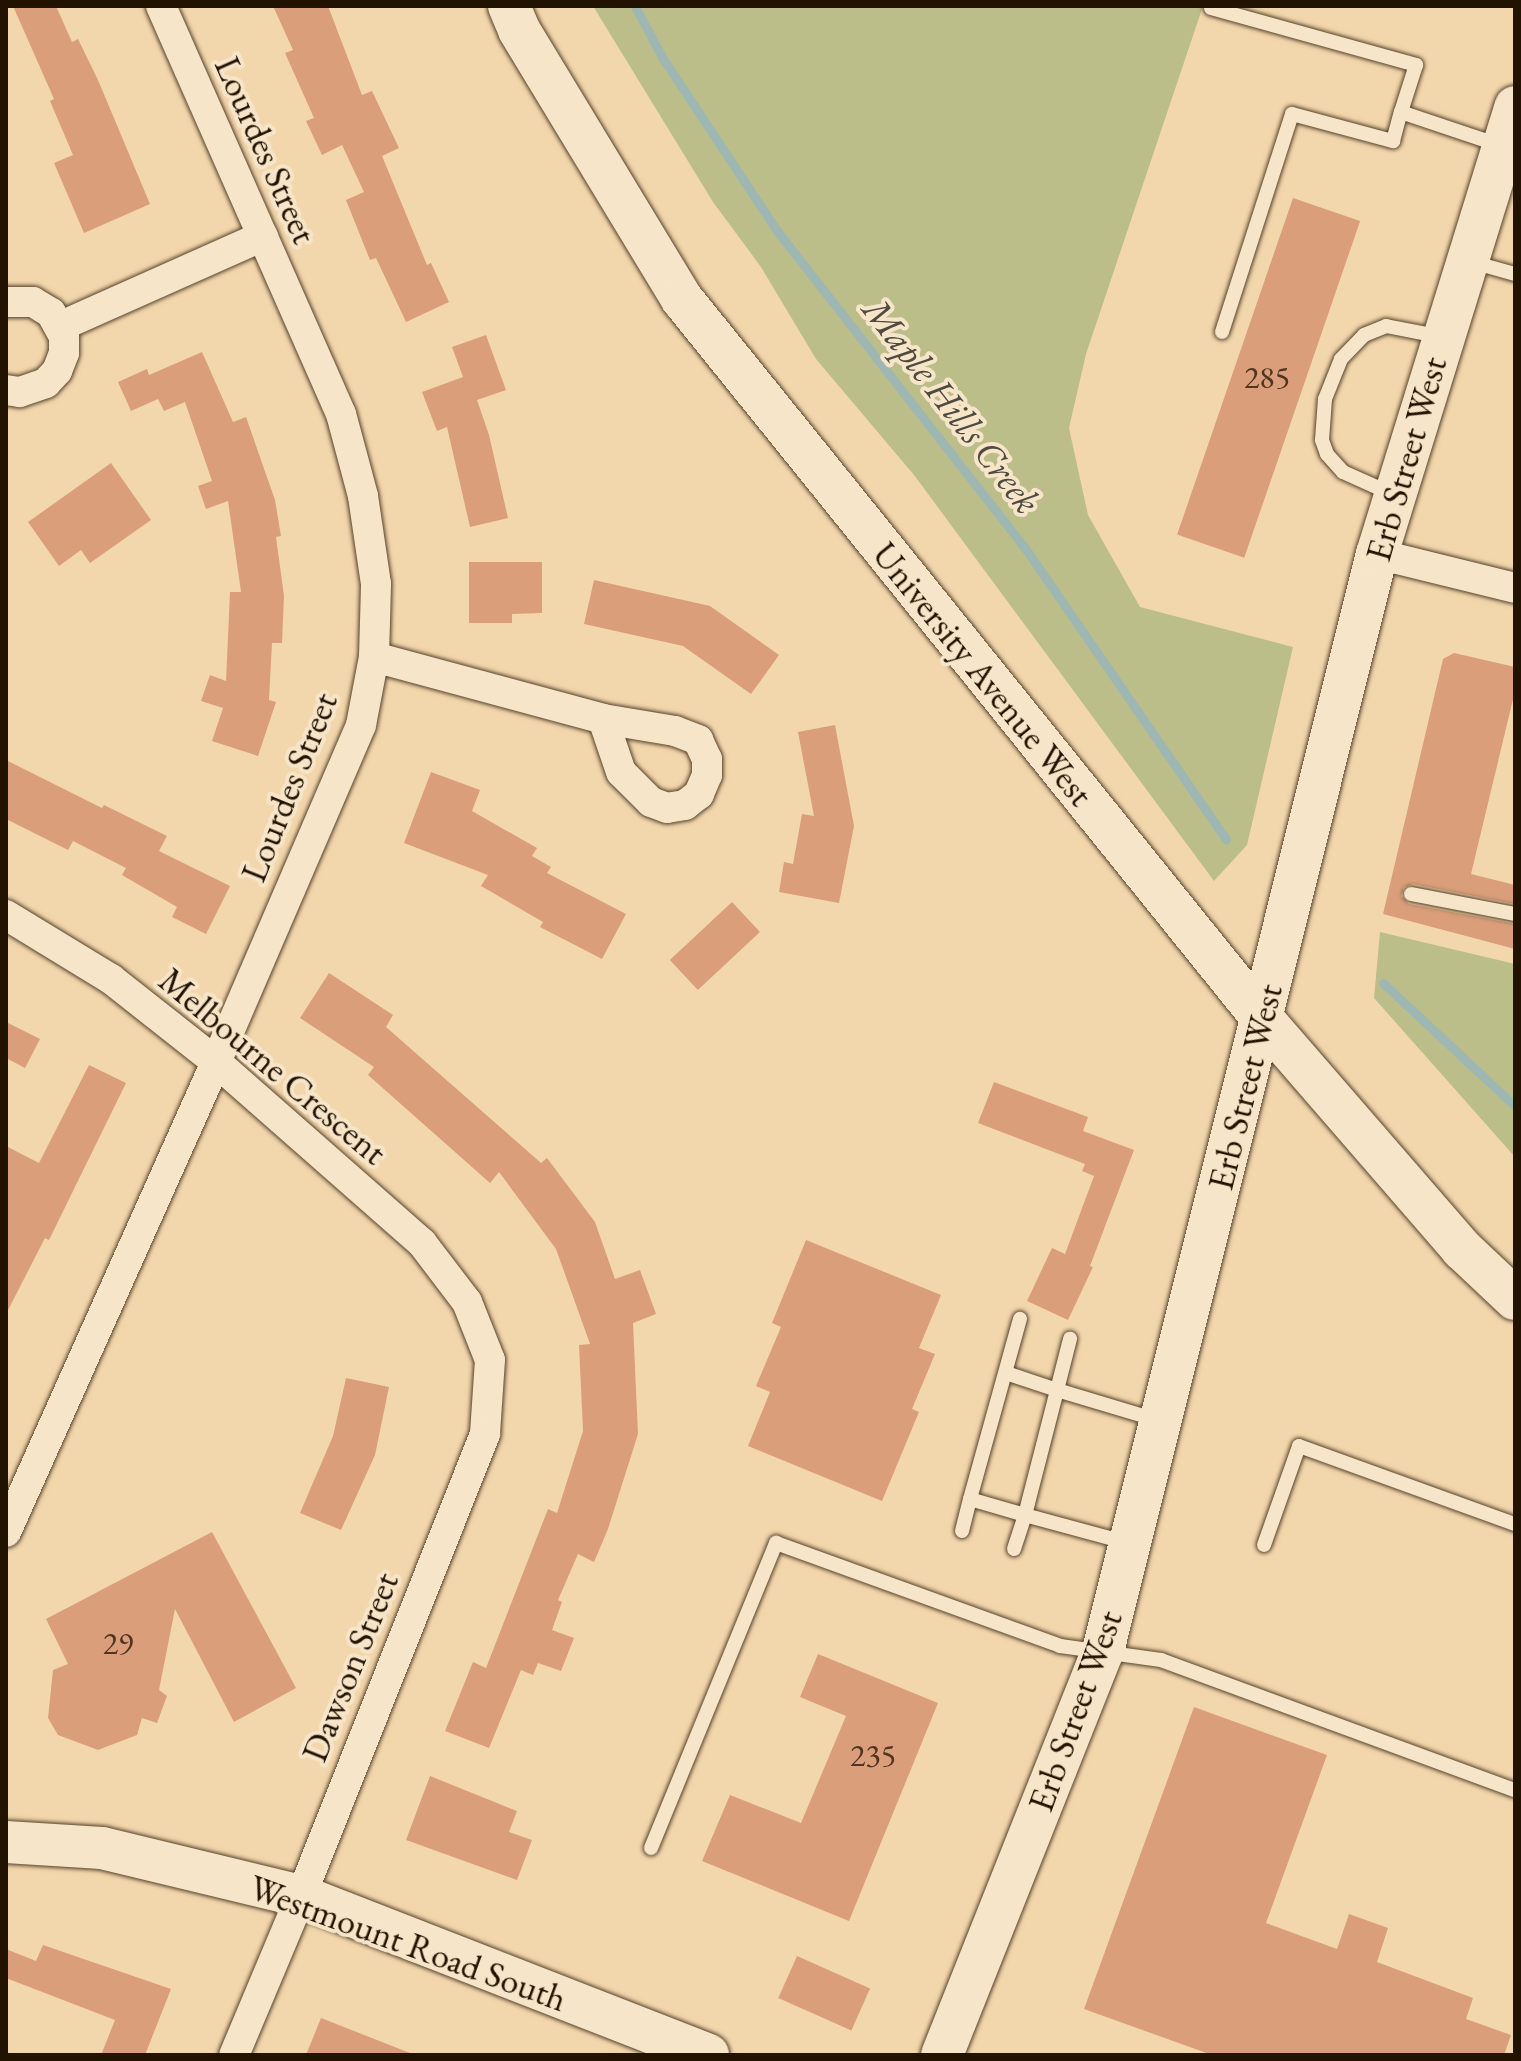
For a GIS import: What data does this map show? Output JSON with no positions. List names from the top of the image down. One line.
{"streets":{"main road":["Erb Street West","University Avenue West","Westmount Road South"],"street":["Lourdes Street","Melbourne Crescent","Dawson Street"]},"crossings":[["Lourdes Street","Melbourne Crescent"],["Erb Street West","University Avenue West"],["Melbourne Crescent","Dawson Street"],["Dawson Street","Westmount Road South"]],"water":["Maple Hills Creek"],"house_numbers":["285","29","235"]}
